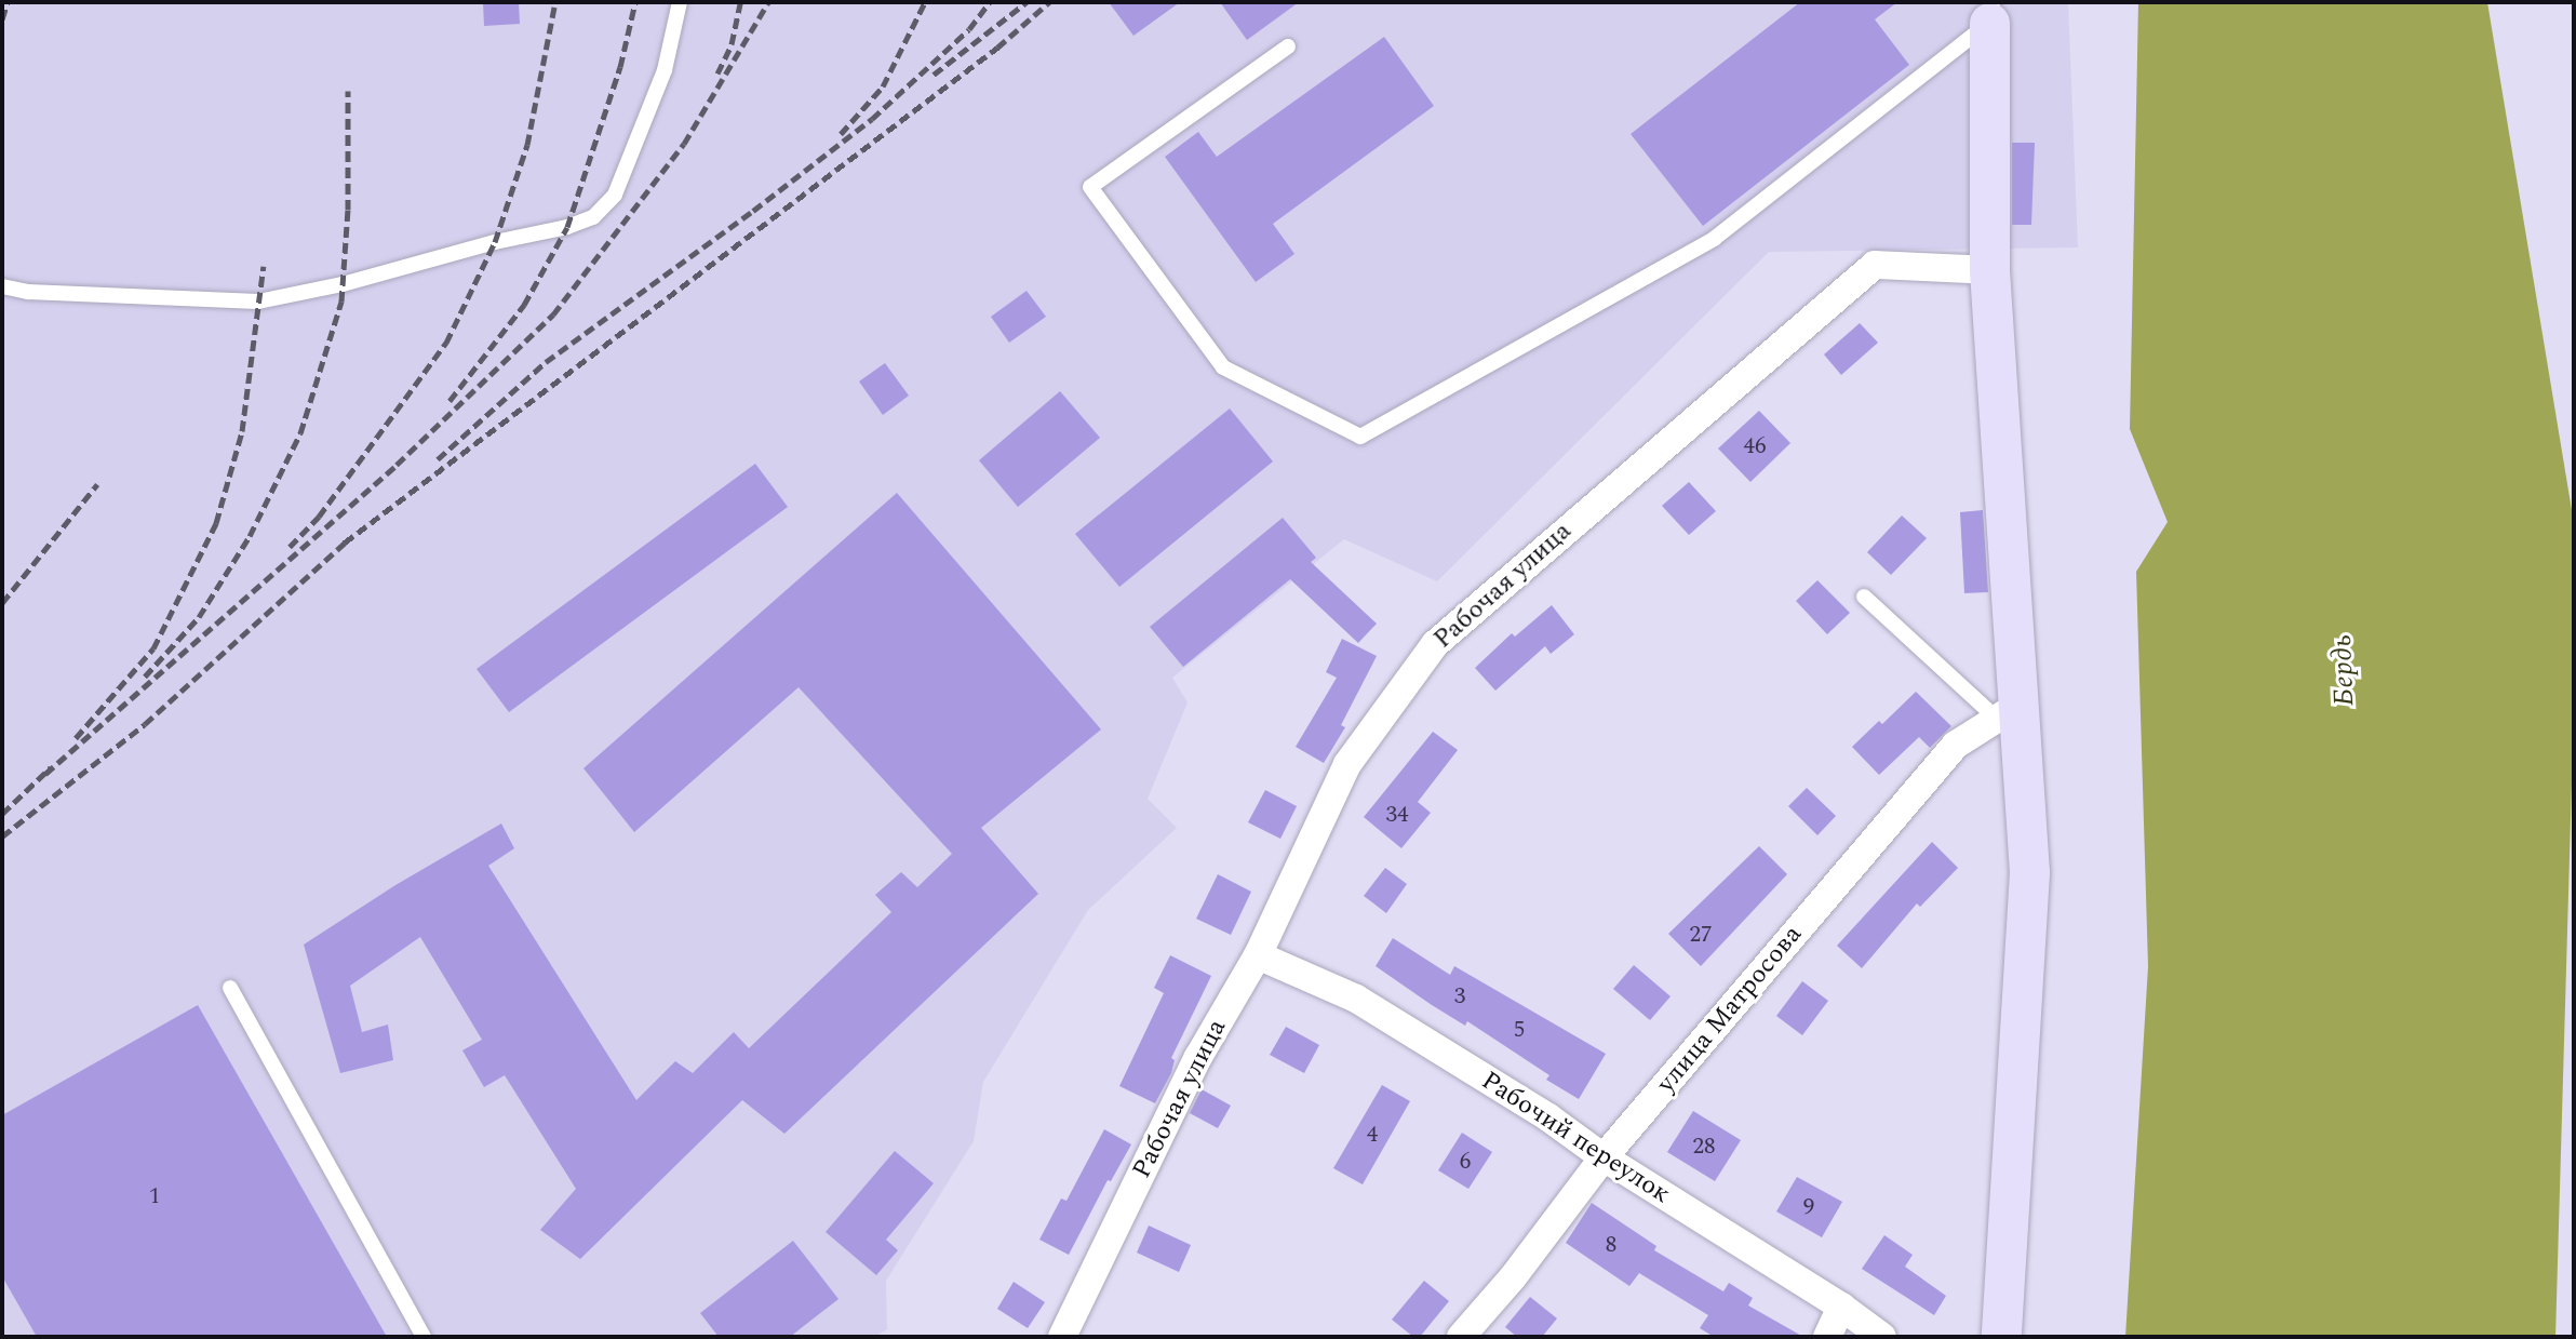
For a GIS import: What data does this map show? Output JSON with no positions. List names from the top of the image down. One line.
{"streets":{"street":["Рабочая улица","улица Матросова","Рабочий переулок"]},"crossings":[["Рабочая улица","Рабочий переулок"],["улица Матросова","Рабочий переулок"]],"water":["Бердь"],"house_numbers":["46","34","27","3","5","4","28","6","1","9","8"]}
